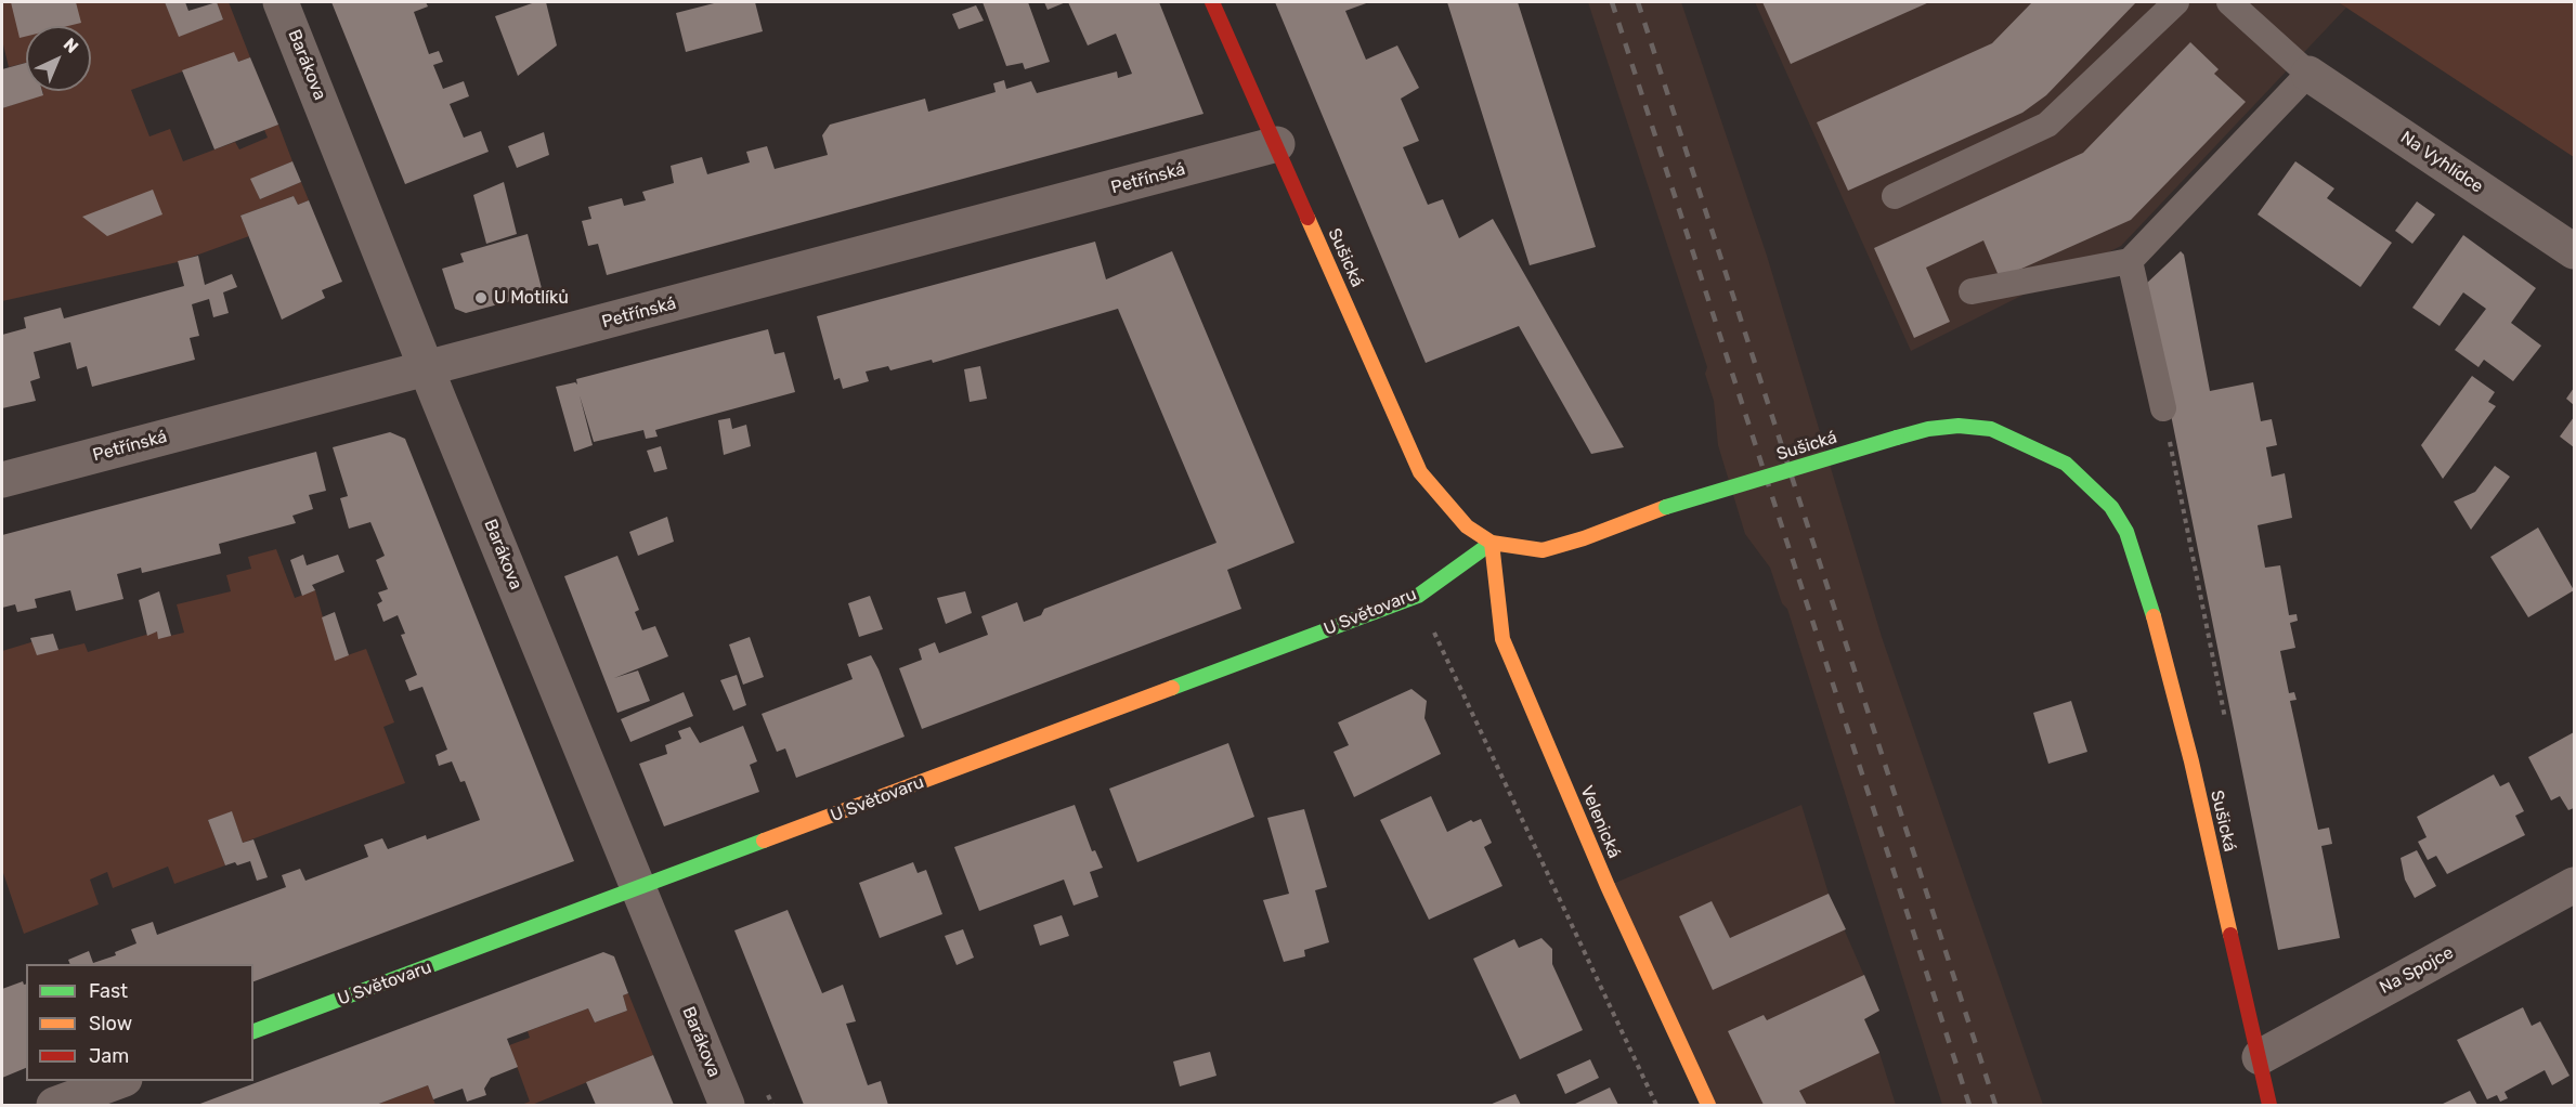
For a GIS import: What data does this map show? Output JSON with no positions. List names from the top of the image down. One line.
{"streets":{"street":["Barákova","Na Vyhlídce","Petřínská","Sušická","U Světovaru","Velenická","Na Spojce"]},"crossings":[["Barákova","Petřínská"],["Barákova","U Světovaru"],["Petřínská","Sušická"],["Sušická","U Světovaru"],["Sušická","Velenická"],["Sušická","Na Spojce"],["U Světovaru","Velenická"]],"places":["U Motlíků"],"legend":["Fast","Slow","Jam"],"north":"top right"}
